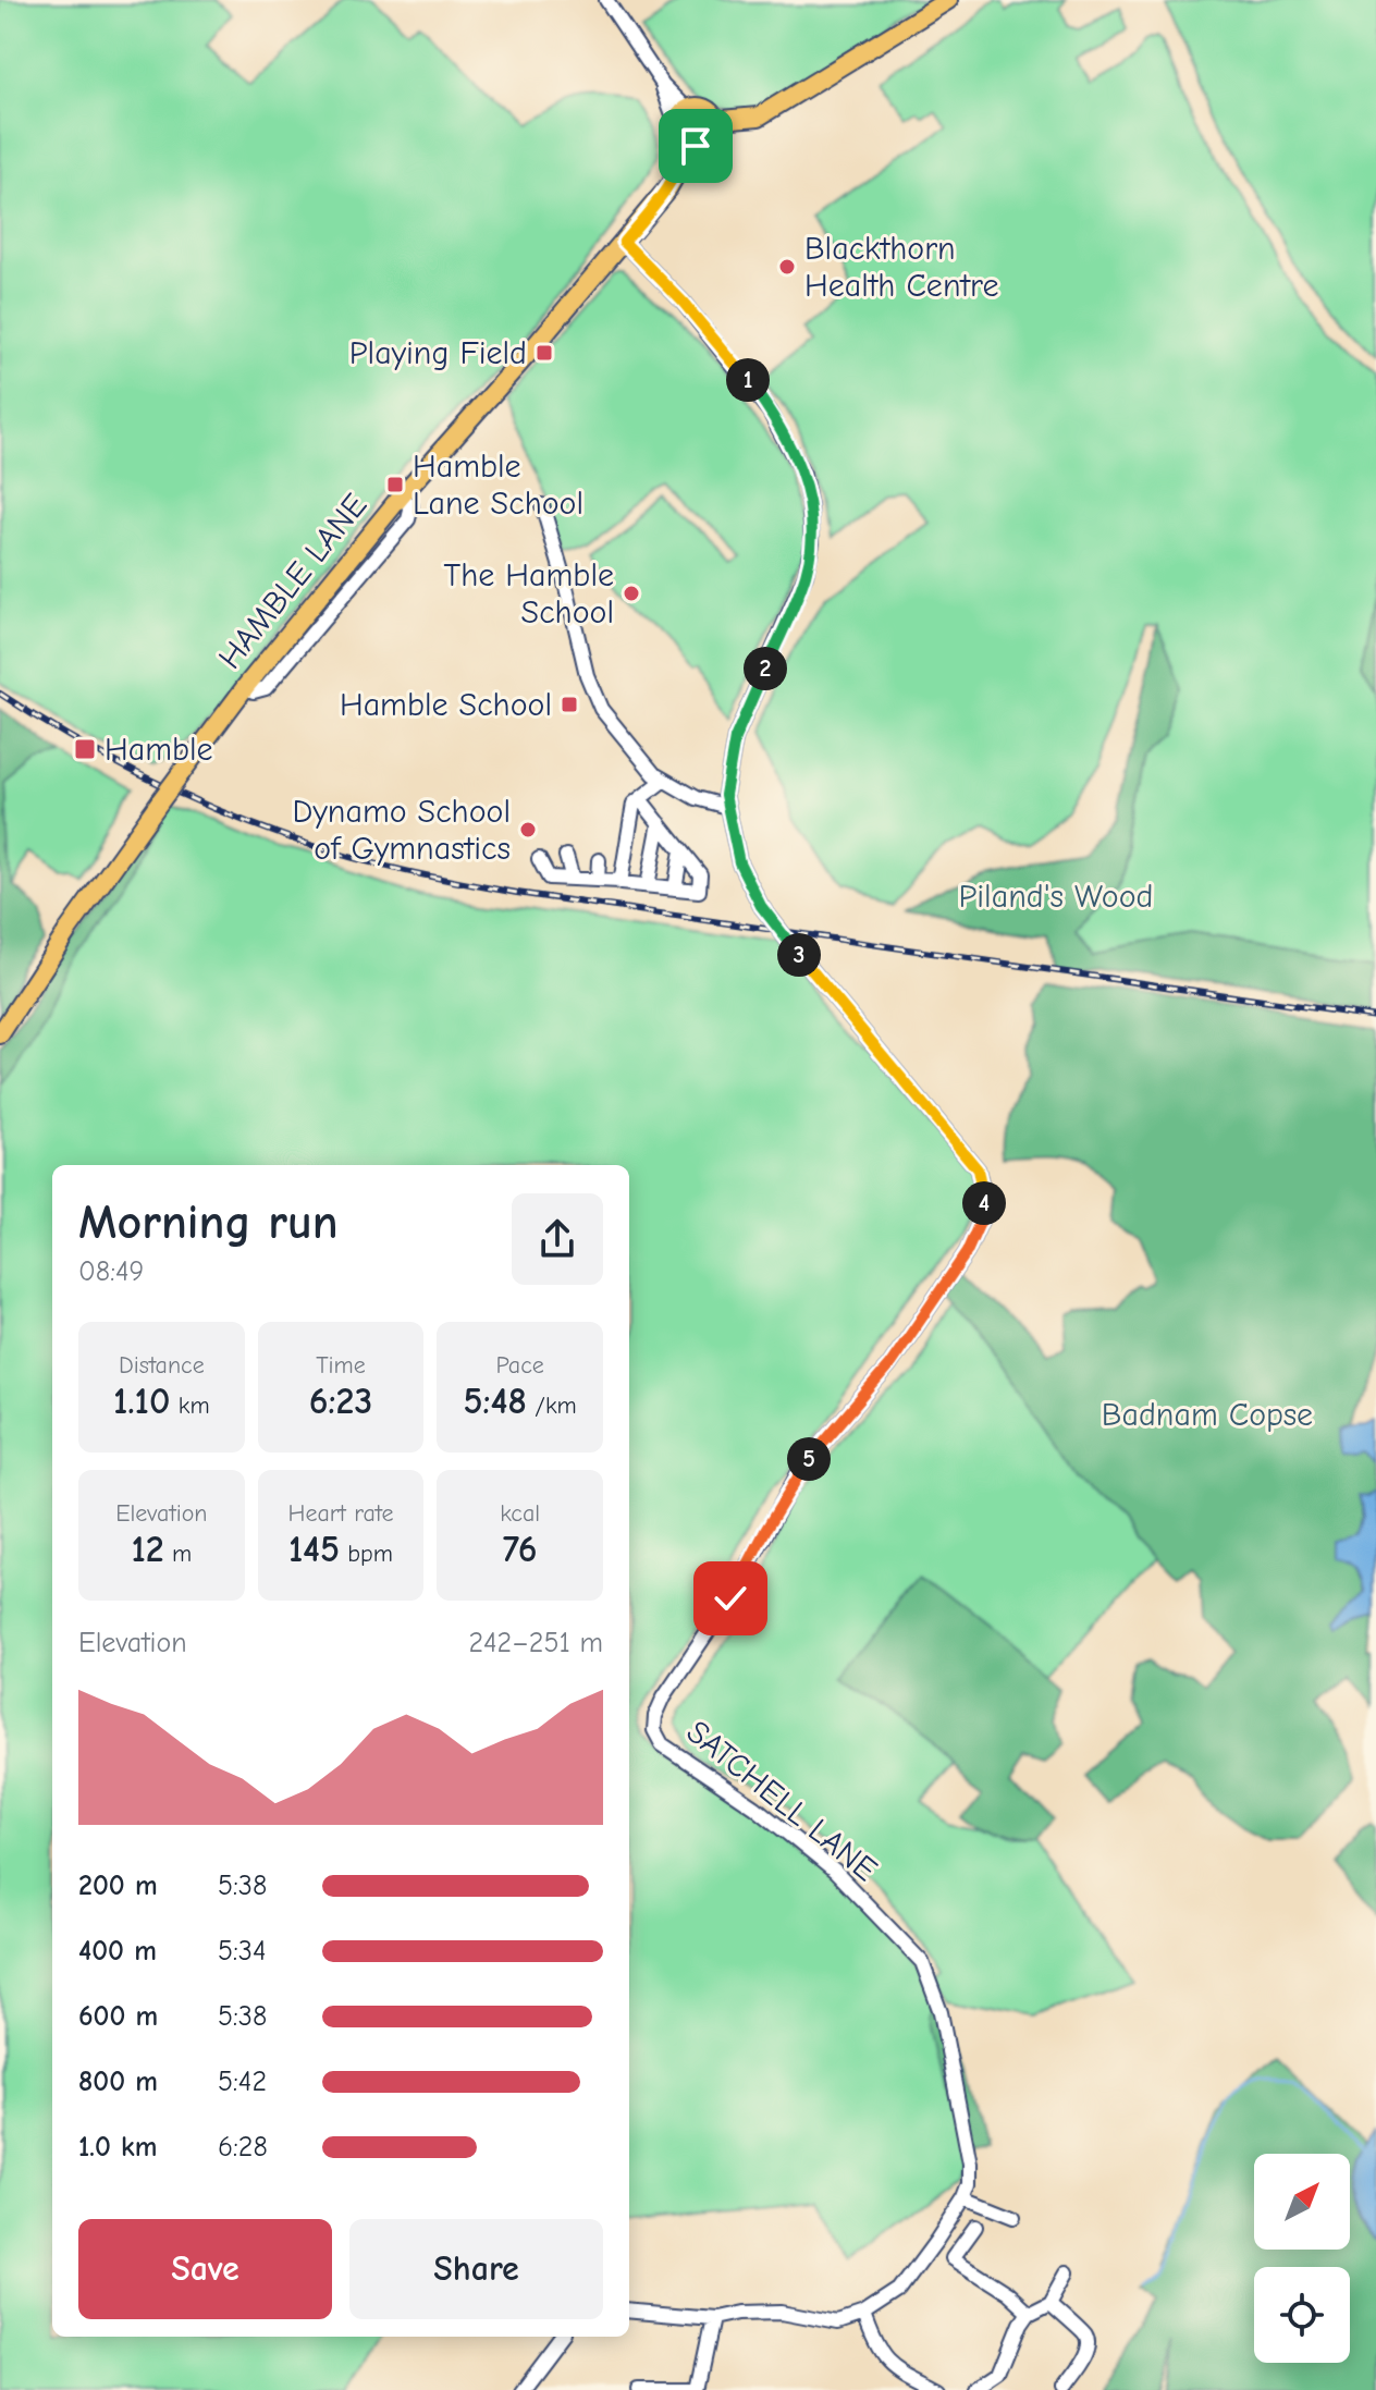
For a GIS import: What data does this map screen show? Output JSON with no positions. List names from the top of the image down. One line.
{"streets":{"main road":["HAMBLE LANE"],"street":["SATCHELL LANE"]},"crossings":[["HAMBLE LANE","SATCHELL LANE"]],"parks":["Piland's Wood","Badnam Copse"],"places":{"other":["Blackthorn Health Centre","The Hamble School","Dynamo School of Gymnastics"],"transit":["Playing Field","Hamble Lane School","Hamble School","Hamble"]},"north":"top right","page":{"pins":["1","2","3","4","5"],"heading":["Morning run","08:49"],"stats":[["Distance","1.10 km"],["Time","6:23"],["Pace","5:48 /km"],["Elevation","12 m"],["Heart rate","145 bpm"],["kcal","76"]],"chart":["Elevation","242–251 m"],"list":[{"name":"200 m","note":"5:38"},{"name":"400 m","note":"5:34"},{"name":"600 m","note":"5:38"},{"name":"800 m","note":"5:42"},{"name":"1.0 km","note":"6:28"}],"buttons":["Save","Share"]}}
